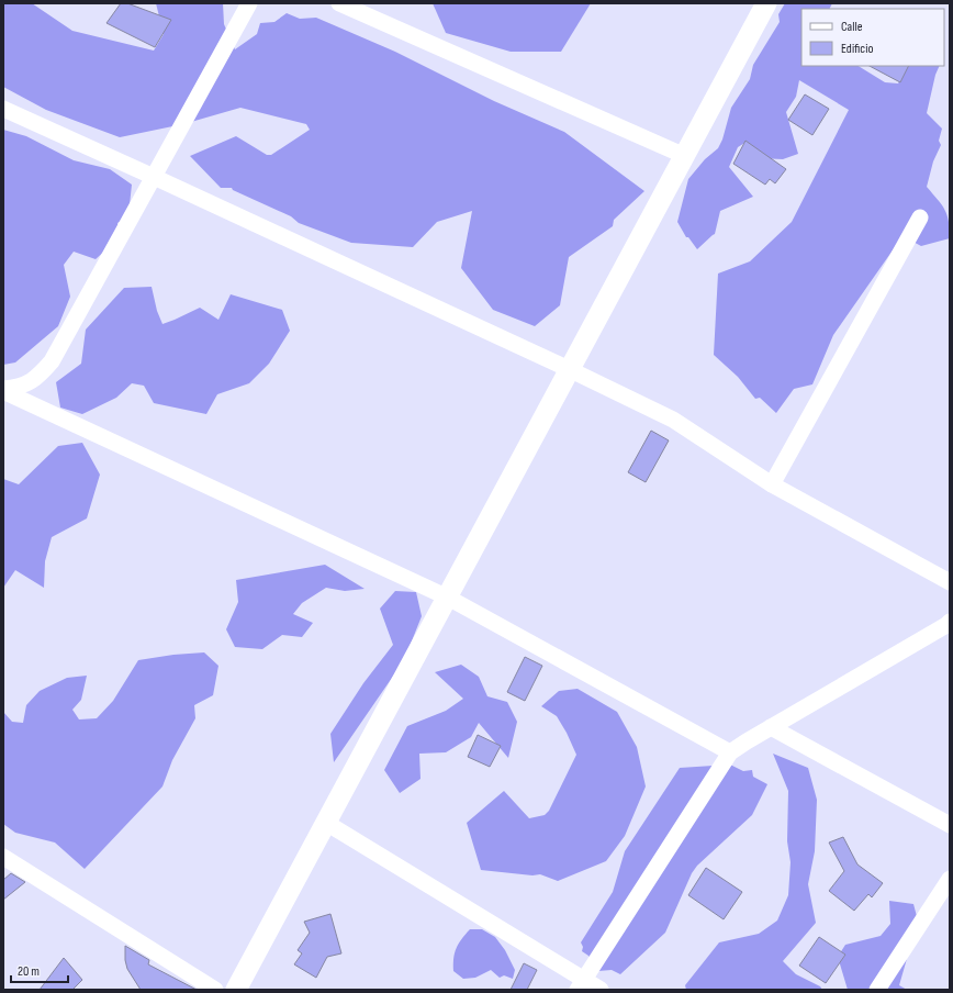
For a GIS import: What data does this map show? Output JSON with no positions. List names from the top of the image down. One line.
{"legend":["Calle","Edificio"],"scale_bar":"20 m"}
